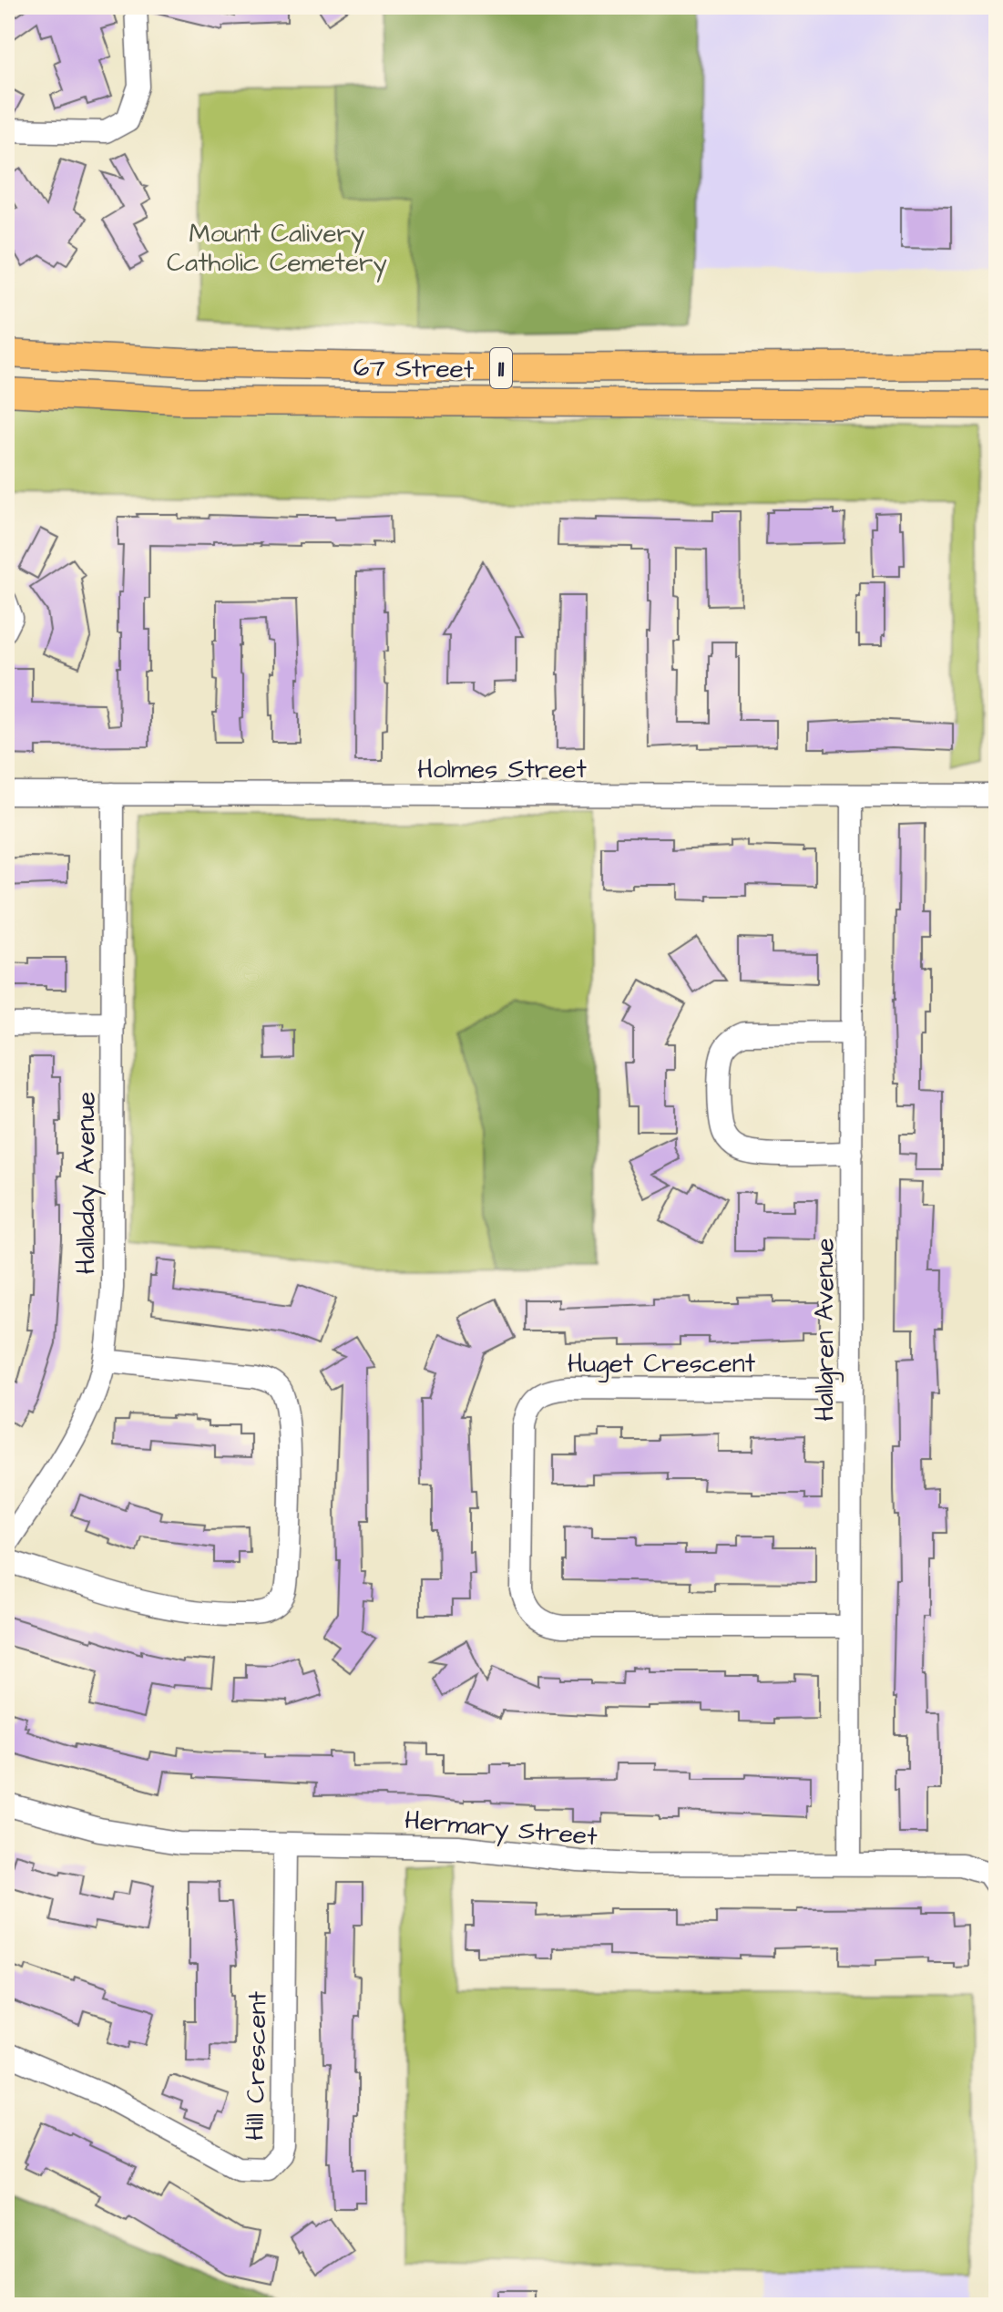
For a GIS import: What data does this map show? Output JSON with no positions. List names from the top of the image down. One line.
{"streets":{"main road":["67 Street","11"],"street":["Holmes Street","Halladay Avenue","Hallgren Avenue","Huget Crescent","Hermary Street","Hill Crescent"]},"crossings":[["Holmes Street","Halladay Avenue"],["Holmes Street","Hallgren Avenue"],["Hallgren Avenue","Huget Crescent"],["Hallgren Avenue","Hermary Street"],["Hermary Street","Hill Crescent"]],"parks":["Mount Calivery Catholic Cemetery"]}
